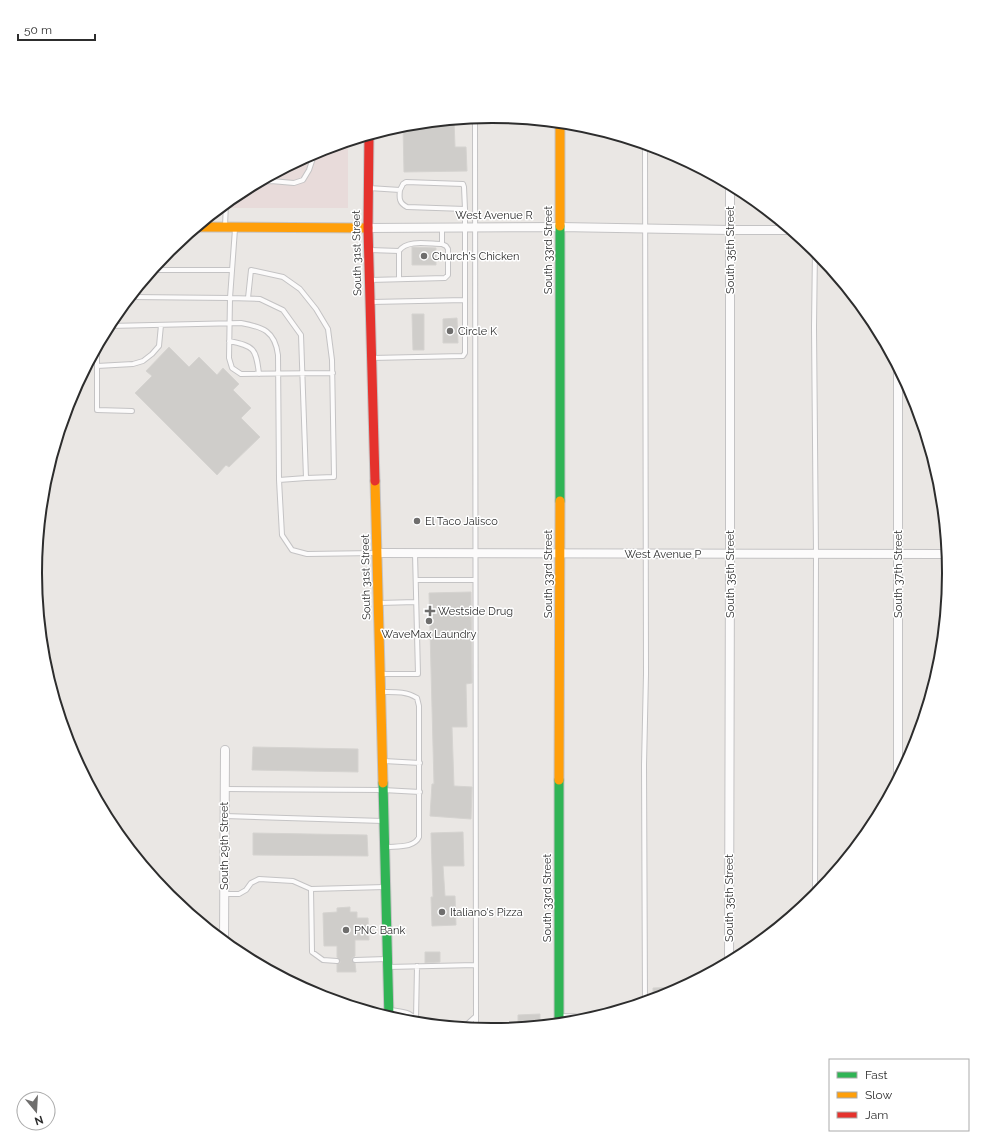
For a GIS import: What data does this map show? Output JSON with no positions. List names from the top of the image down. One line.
{"streets":{"street":["West Avenue R","South 33rd Street","South 35th Street","South 31st Street","West Avenue P","South 37th Street","South 29th Street"]},"crossings":[["West Avenue R","South 33rd Street"],["West Avenue R","South 35th Street"],["West Avenue R","South 31st Street"],["South 33rd Street","West Avenue P"],["South 35th Street","West Avenue P"],["South 31st Street","West Avenue P"],["West Avenue P","South 37th Street"]],"places":{"other":["Church's Chicken","Circle K","El Taco Jalisco","WaveMax Laundry","Italiano's Pizza","PNC Bank"],"health":["Westside Drug"]},"legend":["Fast","Slow","Jam"],"scale_bar":"50 m","north":"bottom"}
